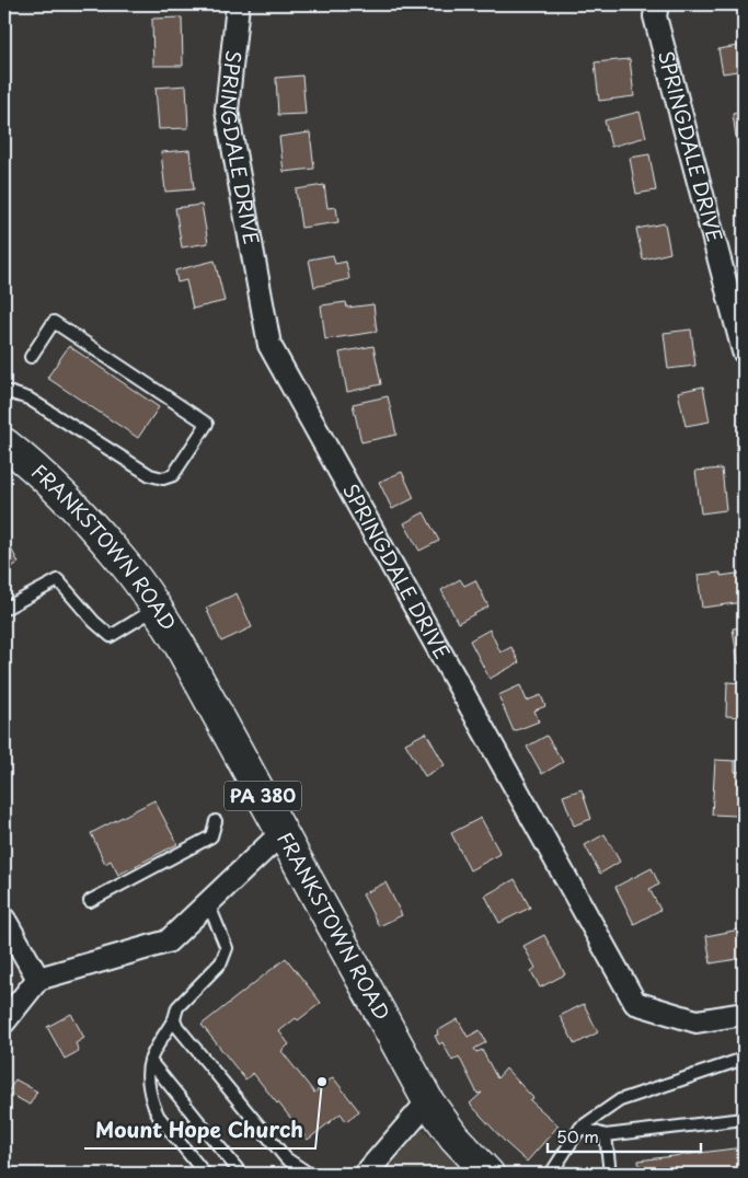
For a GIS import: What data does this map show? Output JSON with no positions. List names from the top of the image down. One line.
{"streets":{"main road":["FRANKSTOWN ROAD","PA 380"],"street":["SPRINGDALE DRIVE"]},"places":["Mount Hope Church"],"scale_bar":"50 m"}
